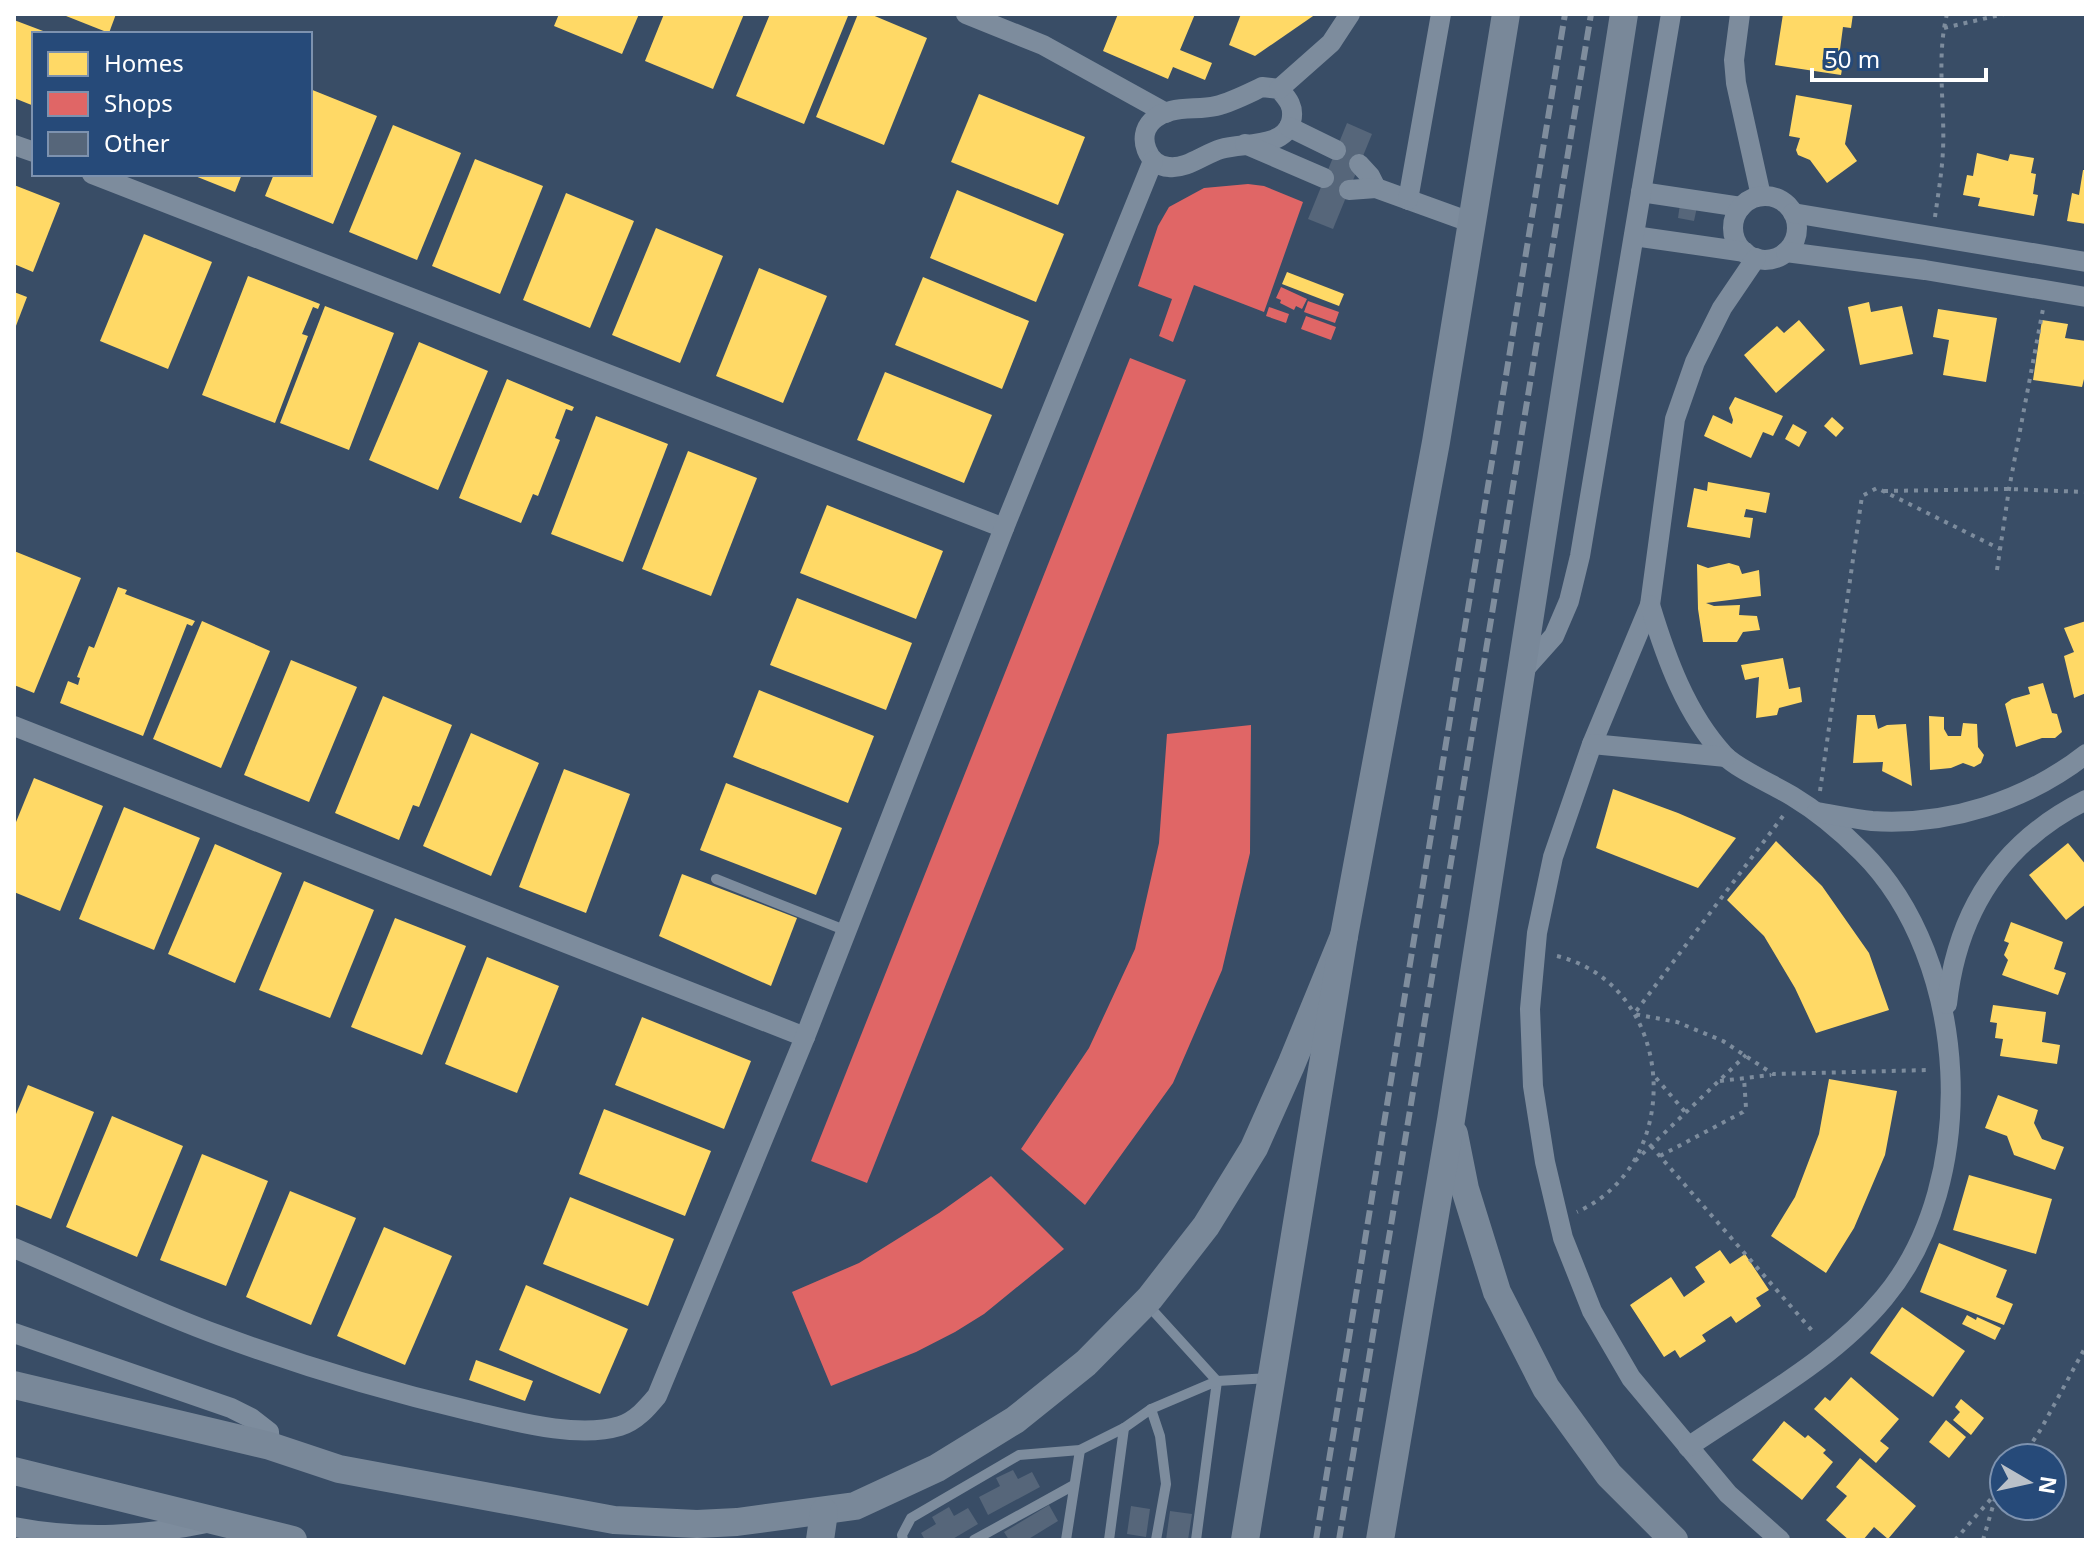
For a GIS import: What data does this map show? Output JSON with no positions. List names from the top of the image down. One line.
{"legend":["Homes","Shops","Other"],"scale_bar":"50 m","north":"right"}
